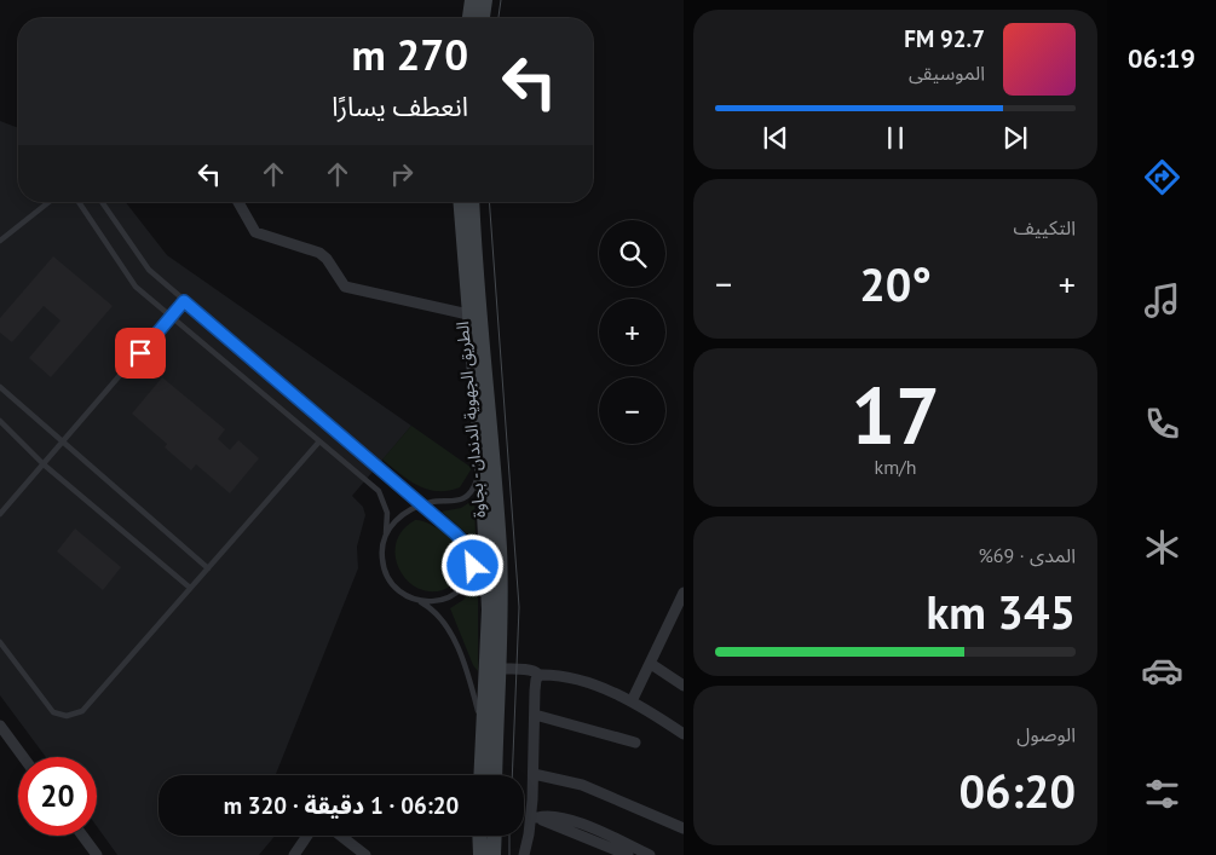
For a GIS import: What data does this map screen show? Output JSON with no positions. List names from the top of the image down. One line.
{"streets":{"main road":["الطريق الجهوية الدندان - بجاوة"]},"page":{"tabs":"06:19","turn":["270 m","انعطف يسارًا"],"song":["92.7 FM","الموسيقى"],"tile":["التكييف",["17","km/h"],["المدى · 69%","345 km"],["الوصول","06:20"]],"map_buttons":["+","−"],"heat":["−","20°","+"],"limit":"20","trip":"06:20 · 1 دقيقة · 320 m"}}
